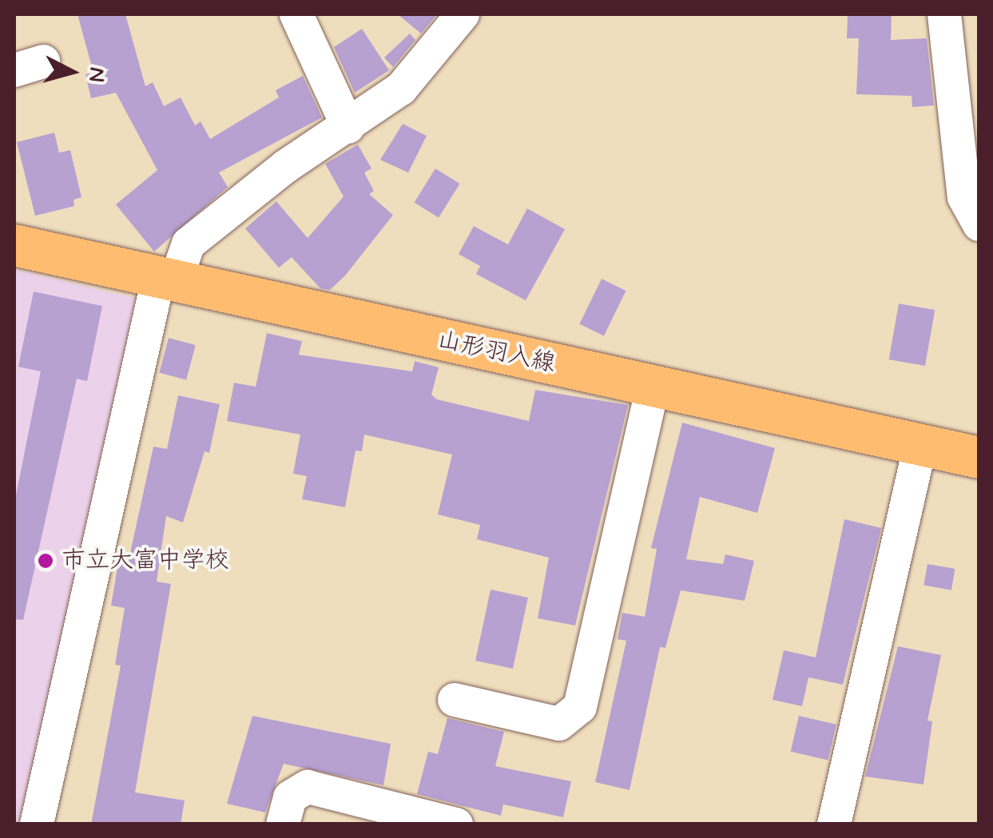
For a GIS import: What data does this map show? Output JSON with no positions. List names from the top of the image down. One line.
{"streets":{"main road":["山形羽入線"]},"places":["市立大富中学校"],"north":"right"}
